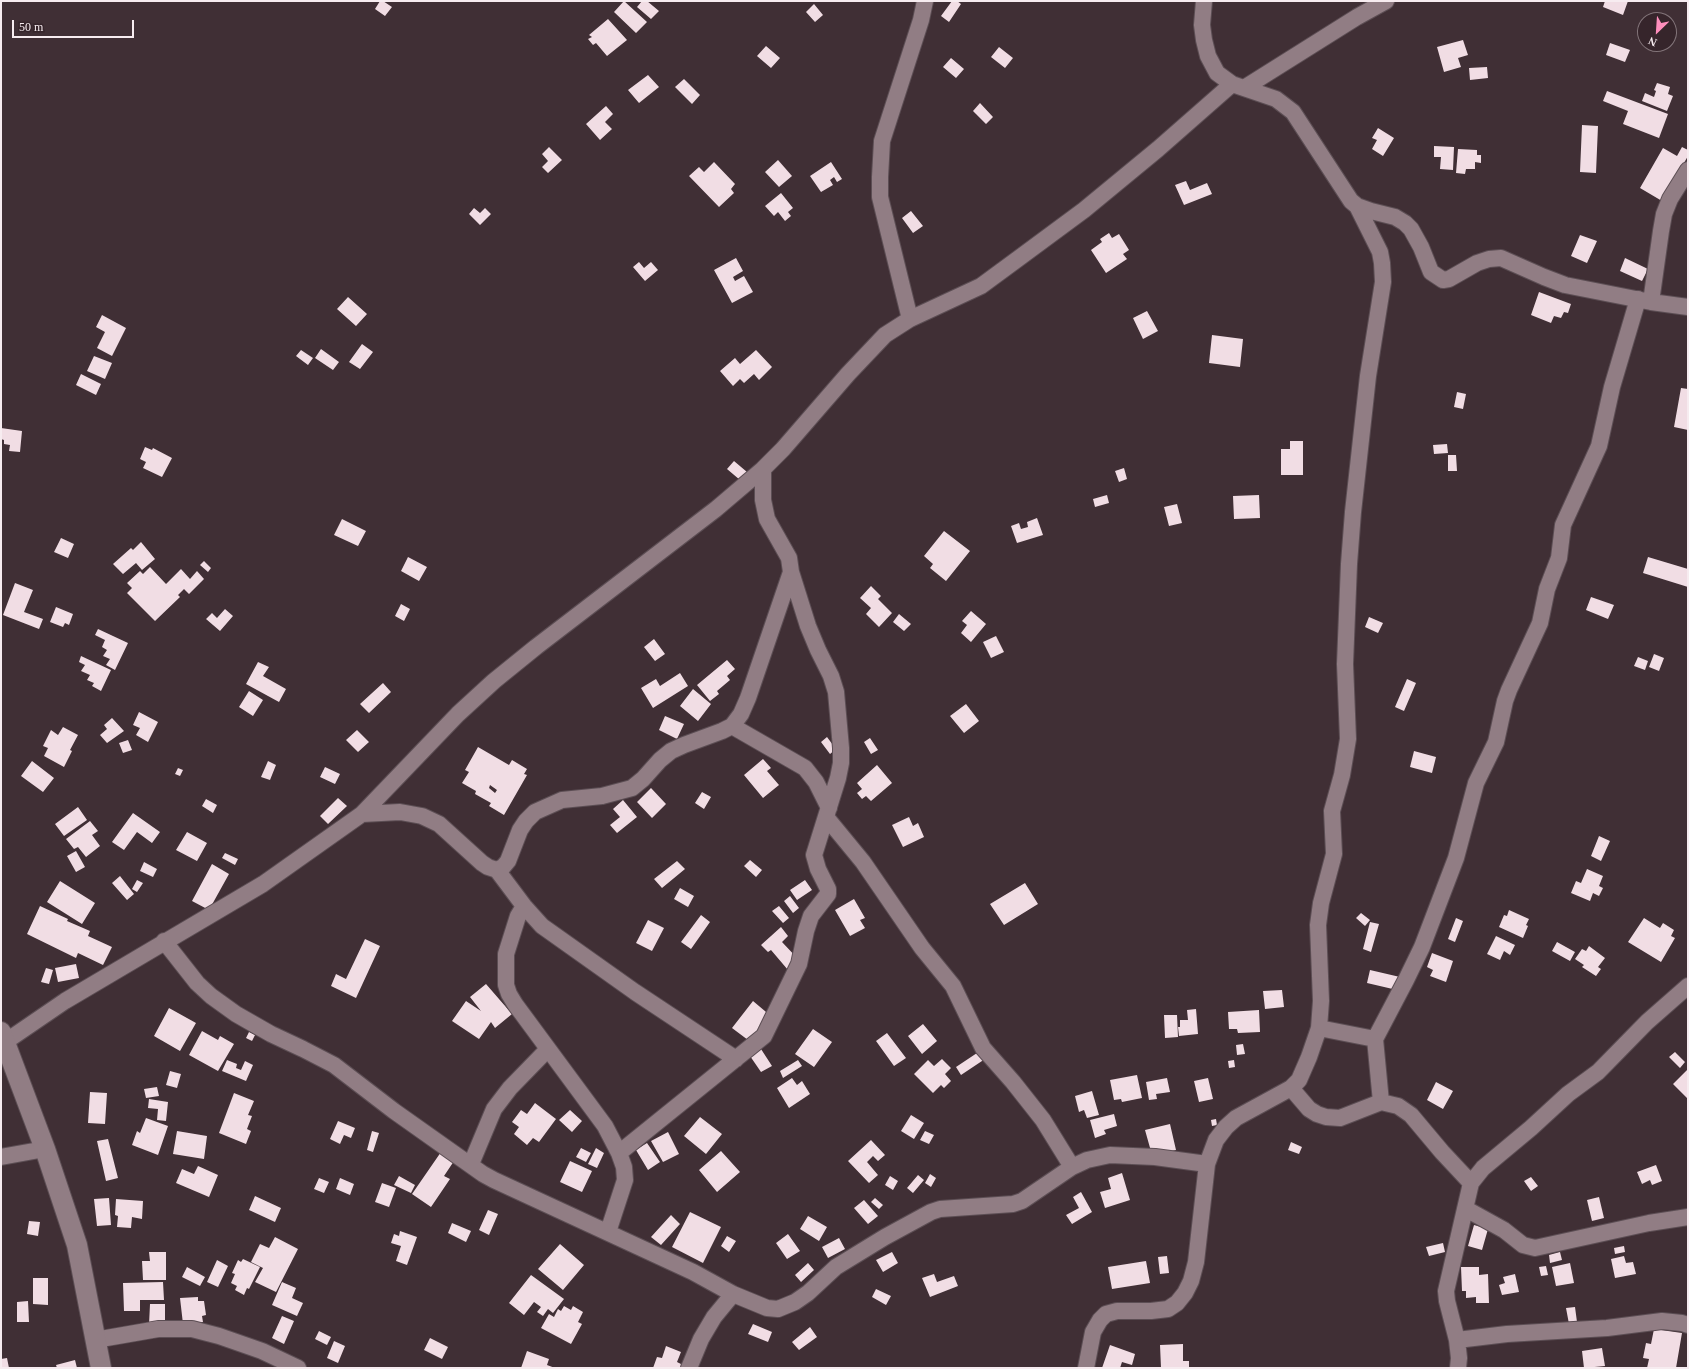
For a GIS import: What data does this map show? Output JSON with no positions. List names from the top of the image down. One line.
{"scale_bar":"50 m","north":"bottom left"}
